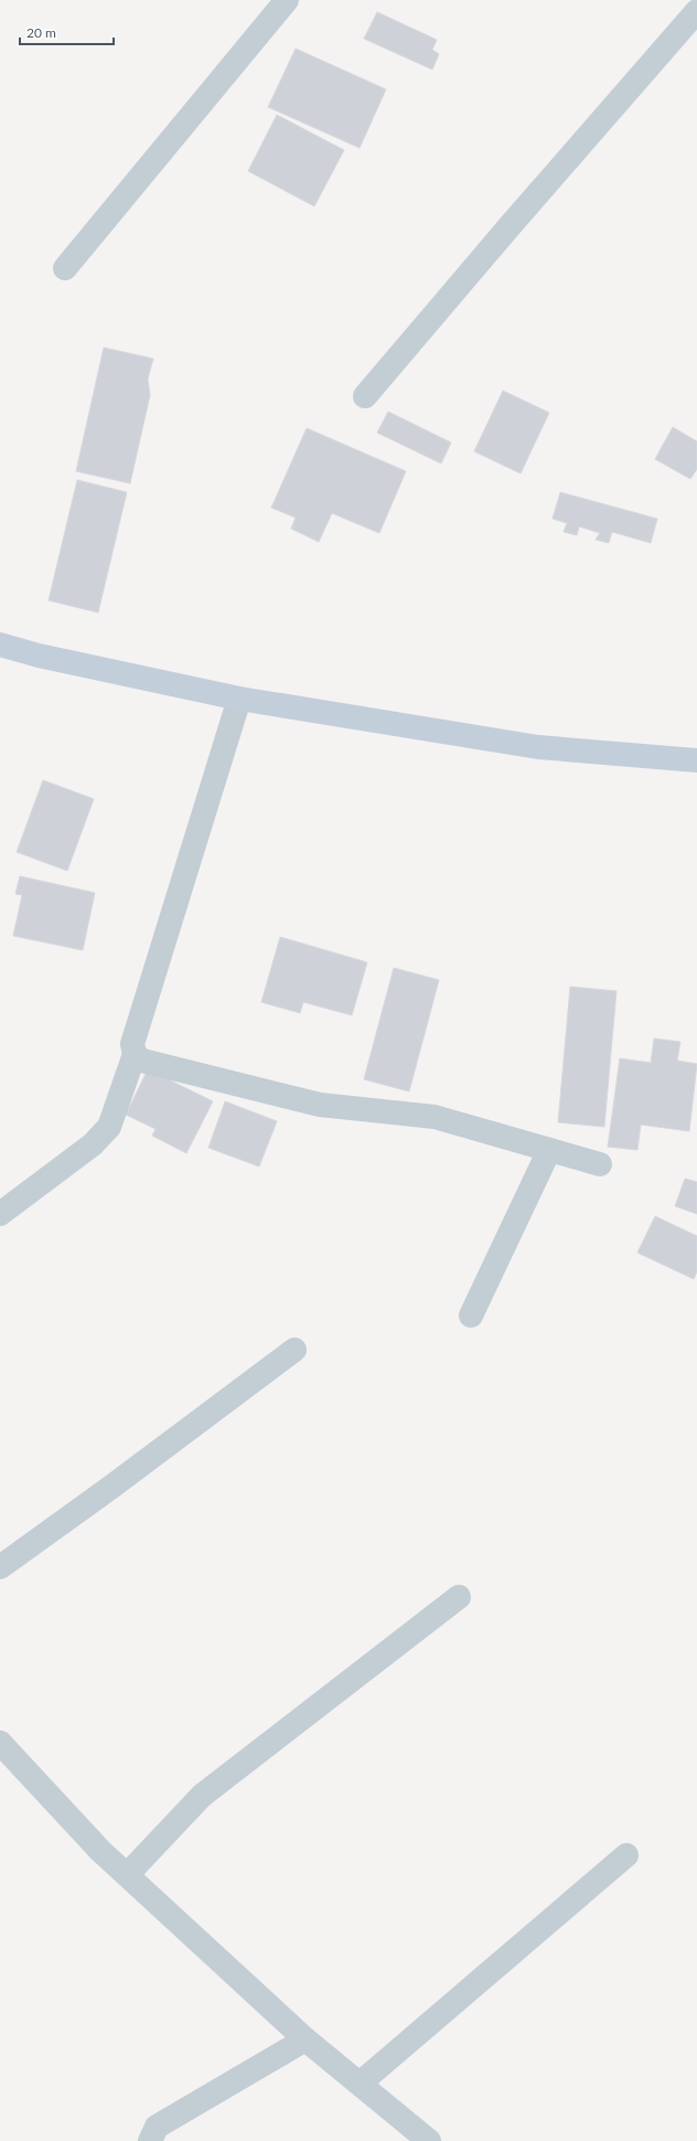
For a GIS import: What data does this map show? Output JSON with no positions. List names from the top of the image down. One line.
{"scale_bar":"20 m"}
